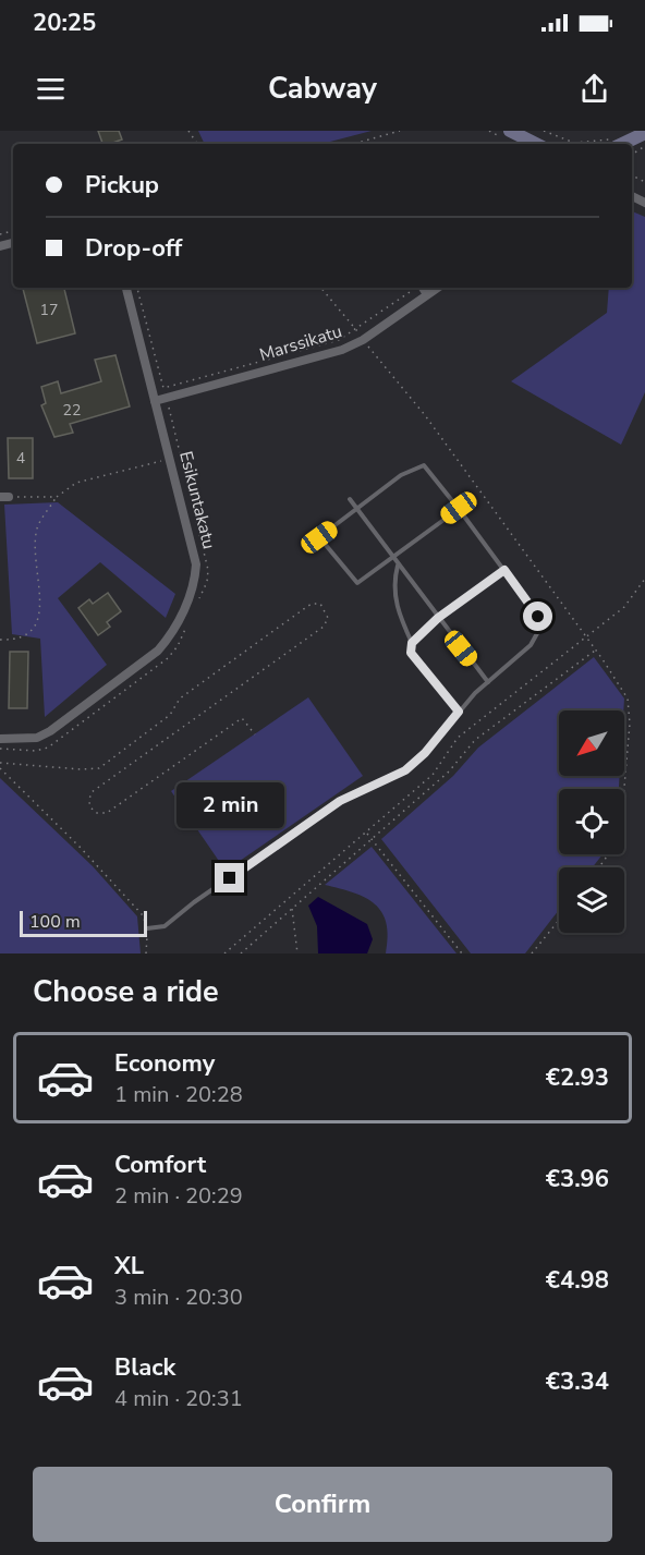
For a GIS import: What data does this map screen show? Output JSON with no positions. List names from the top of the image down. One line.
{"streets":{"street":["Marssikatu","Esikuntakatu"]},"crossings":[["Marssikatu","Esikuntakatu"]],"house_numbers":["17","22","4"],"scale_bar":"100 m","north":"bottom left","page":{"status":"20:25","header":"Cabway","banner":["Pickup","Drop-off"],"bubble":"2 min","scale":"100 m","heading":"Choose a ride","list":[{"name":"Economy","note":"1 min · 20:28","value":"€2.93"},{"name":"Comfort","note":"2 min · 20:29","value":"€3.96"},{"name":"XL","note":"3 min · 20:30","value":"€4.98"},{"name":"Black","note":"4 min · 20:31","value":"€3.34"}],"buttons":"Confirm"}}
